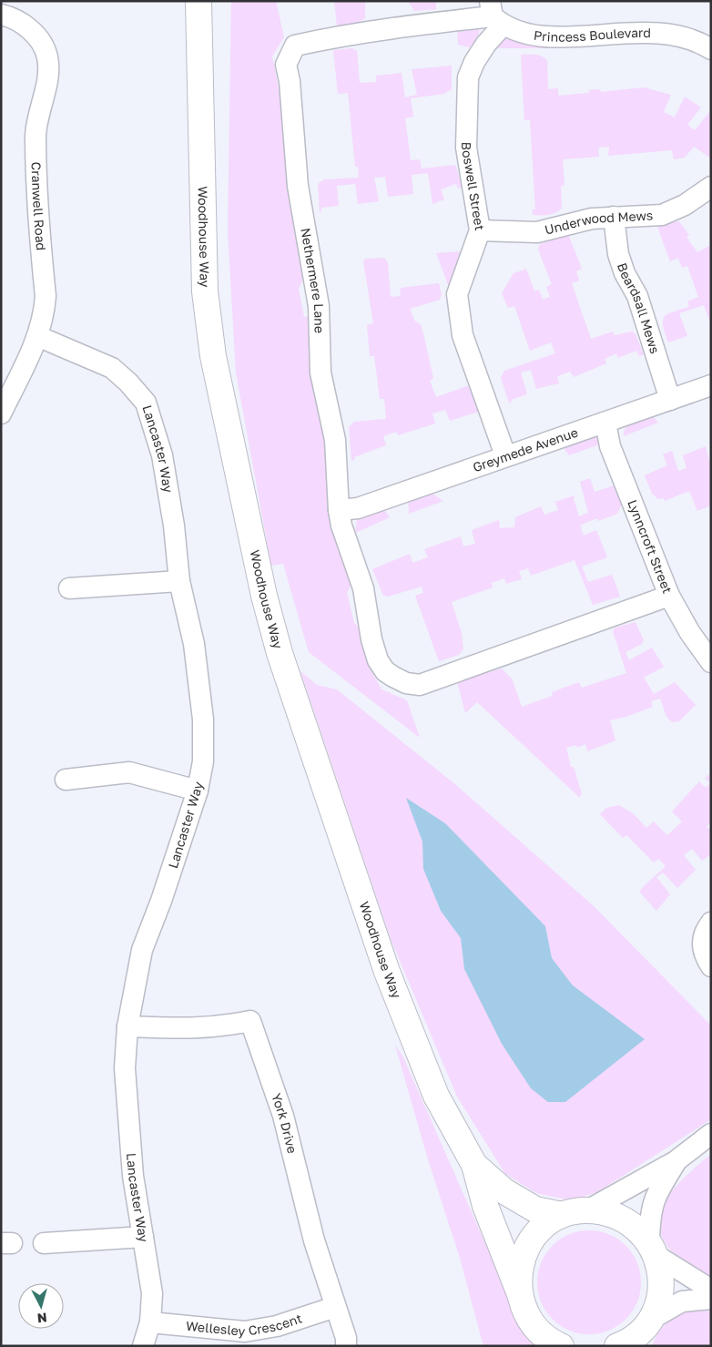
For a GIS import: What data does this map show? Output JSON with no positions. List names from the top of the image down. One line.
{"streets":{"main road":["Woodhouse Way"],"street":["Princess Boulevard","Boswell Street","Cranwell Road","Underwood Mews","Nethermere Lane","Beardsall Mews","Lancaster Way","Greymede Avenue","Lynncroft Street","York Drive","Wellesley Crescent"]},"crossings":[["Princess Boulevard","Boswell Street"],["Princess Boulevard","Nethermere Lane"],["Boswell Street","Underwood Mews"],["Boswell Street","Nethermere Lane"],["Boswell Street","Greymede Avenue"],["Cranwell Road","Lancaster Way"],["Underwood Mews","Beardsall Mews"],["Nethermere Lane","Greymede Avenue"],["Nethermere Lane","Lynncroft Street"],["Beardsall Mews","Greymede Avenue"],["Lancaster Way","York Drive"],["Lancaster Way","Wellesley Crescent"],["Greymede Avenue","Lynncroft Street"],["York Drive","Wellesley Crescent"]],"north":"bottom"}
